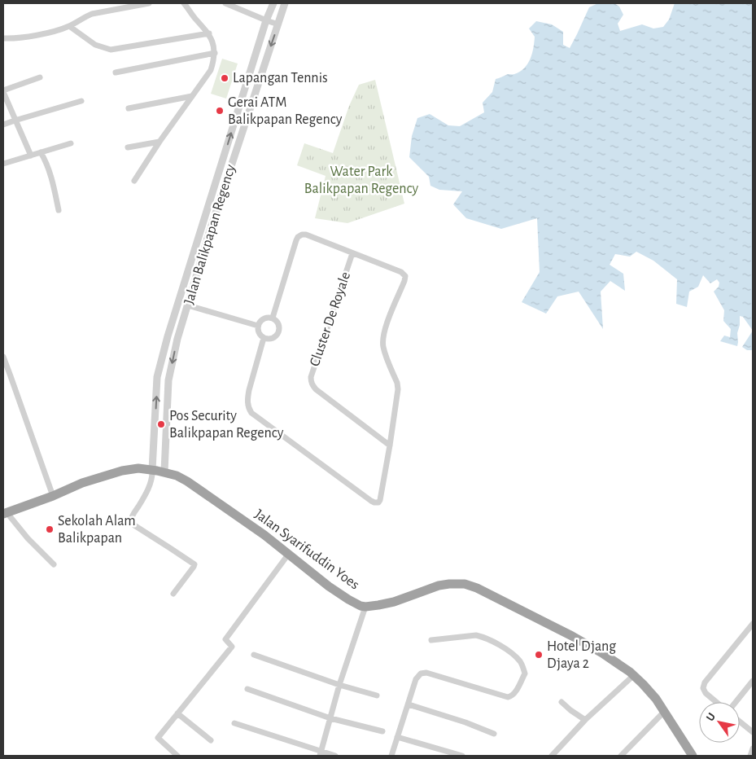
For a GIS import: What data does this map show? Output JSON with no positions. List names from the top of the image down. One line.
{"streets":{"highway":["Jalan Syarifuddin Yoes"],"street":["Jalan Balikpapan Regency","Cluster De Royale"]},"crossings":[["Jalan Balikpapan Regency","Jalan Syarifuddin Yoes"]],"parks":["Water Park Balikpapan Regency"],"places":["Lapangan Tennis","Gerai ATM Balikpapan Regency","Pos Security Balikpapan Regency","Sekolah Alam Balikpapan","Hotel Djang Djaya 2"],"north":"top left"}
